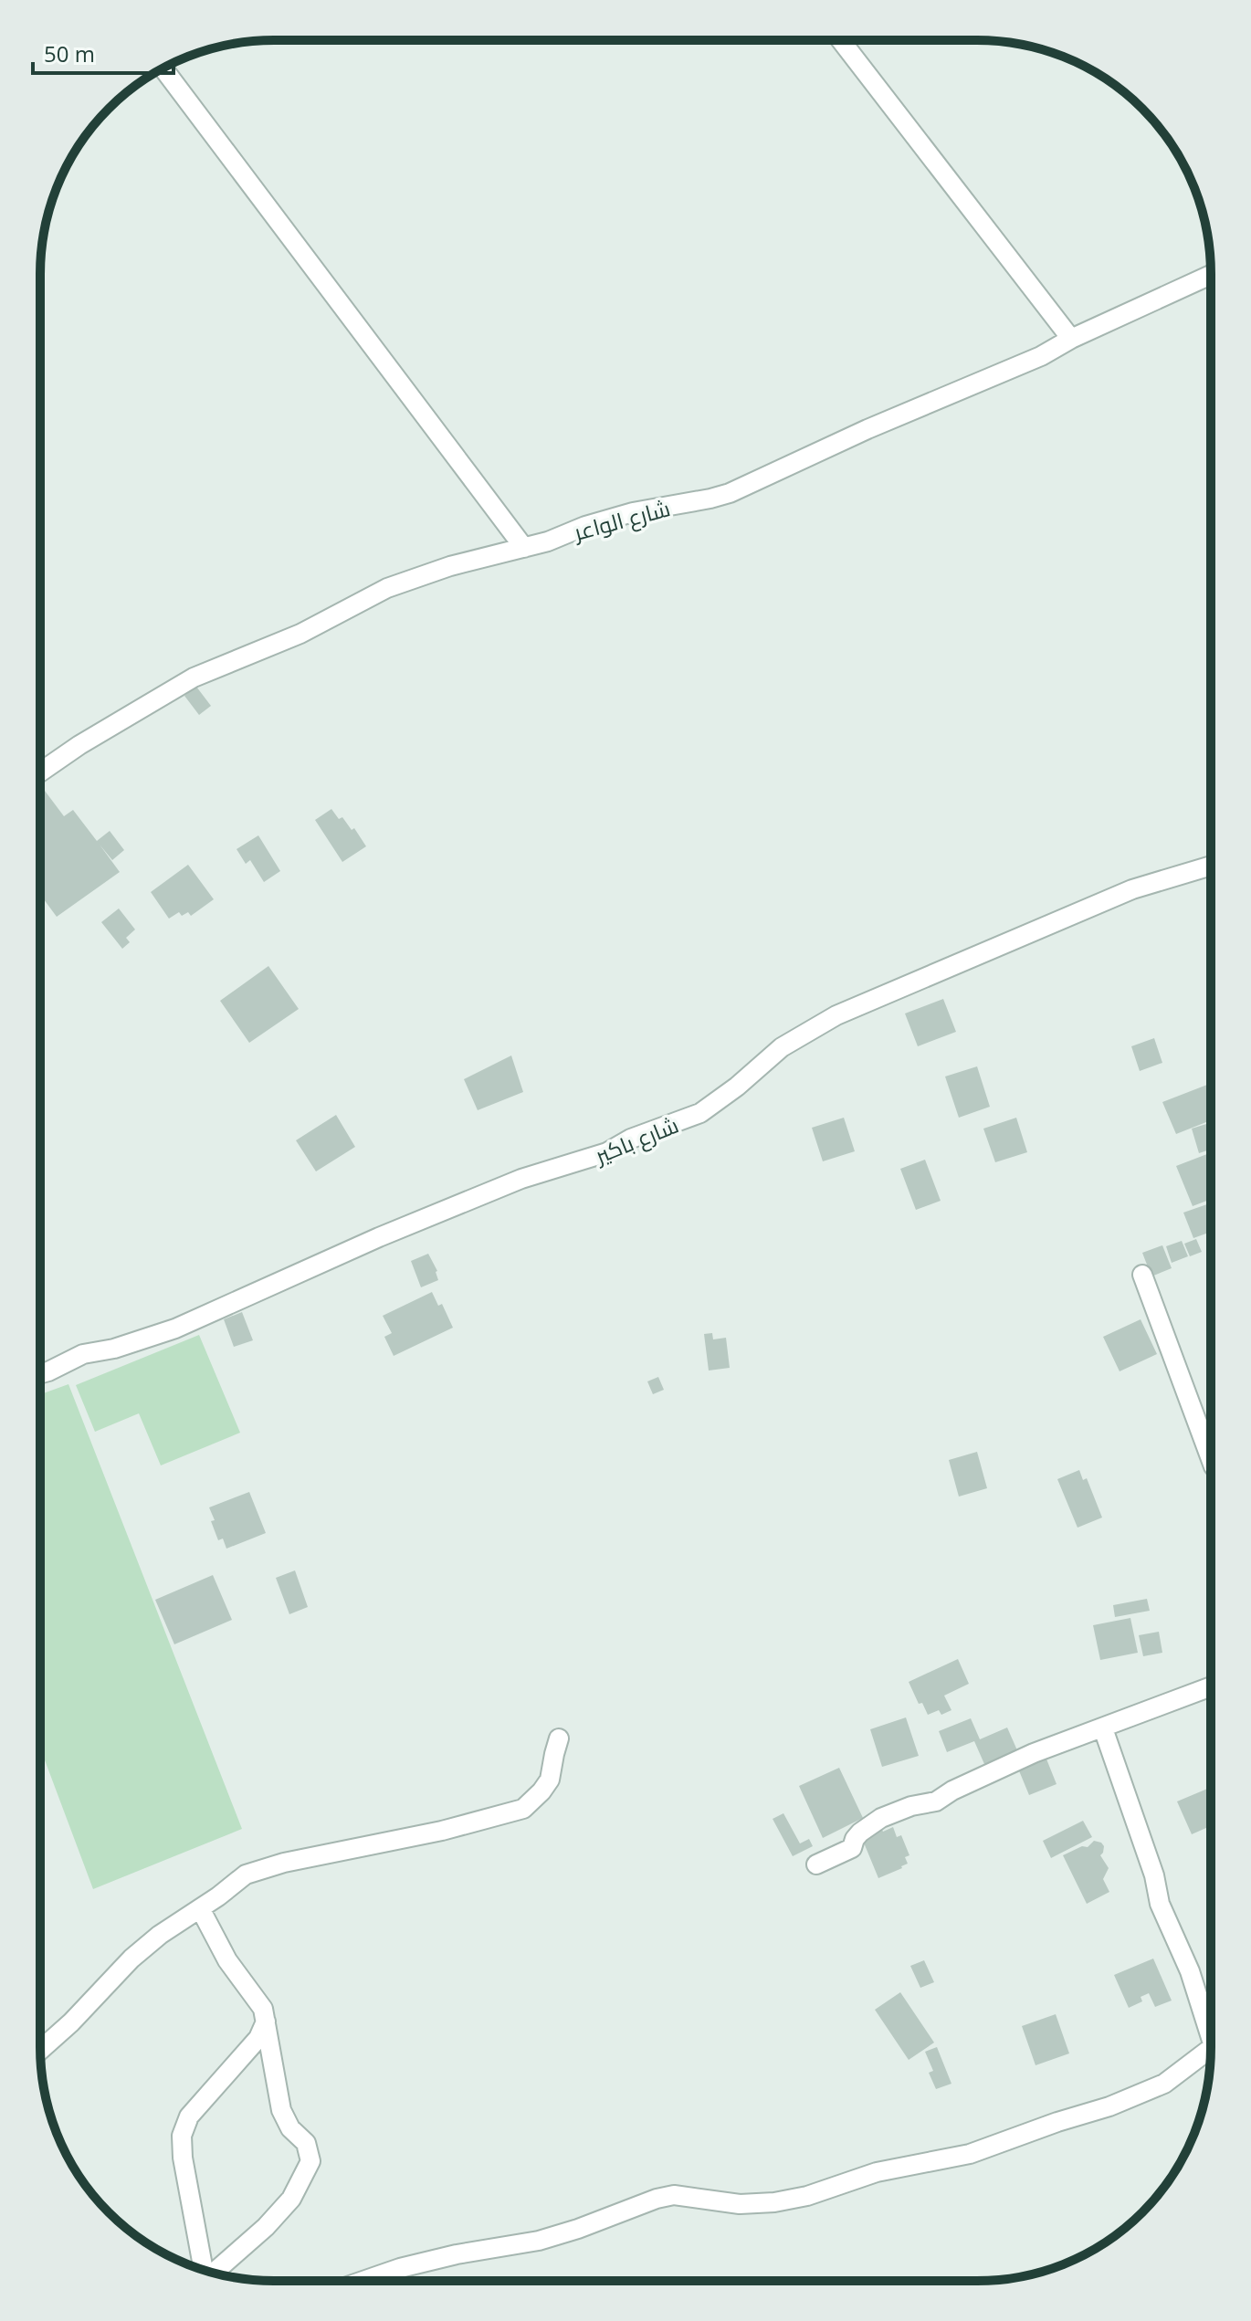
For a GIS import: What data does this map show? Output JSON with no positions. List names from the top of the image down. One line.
{"streets":{"street":["شارع الواعر","شارع باكير"]},"scale_bar":"50 m"}
